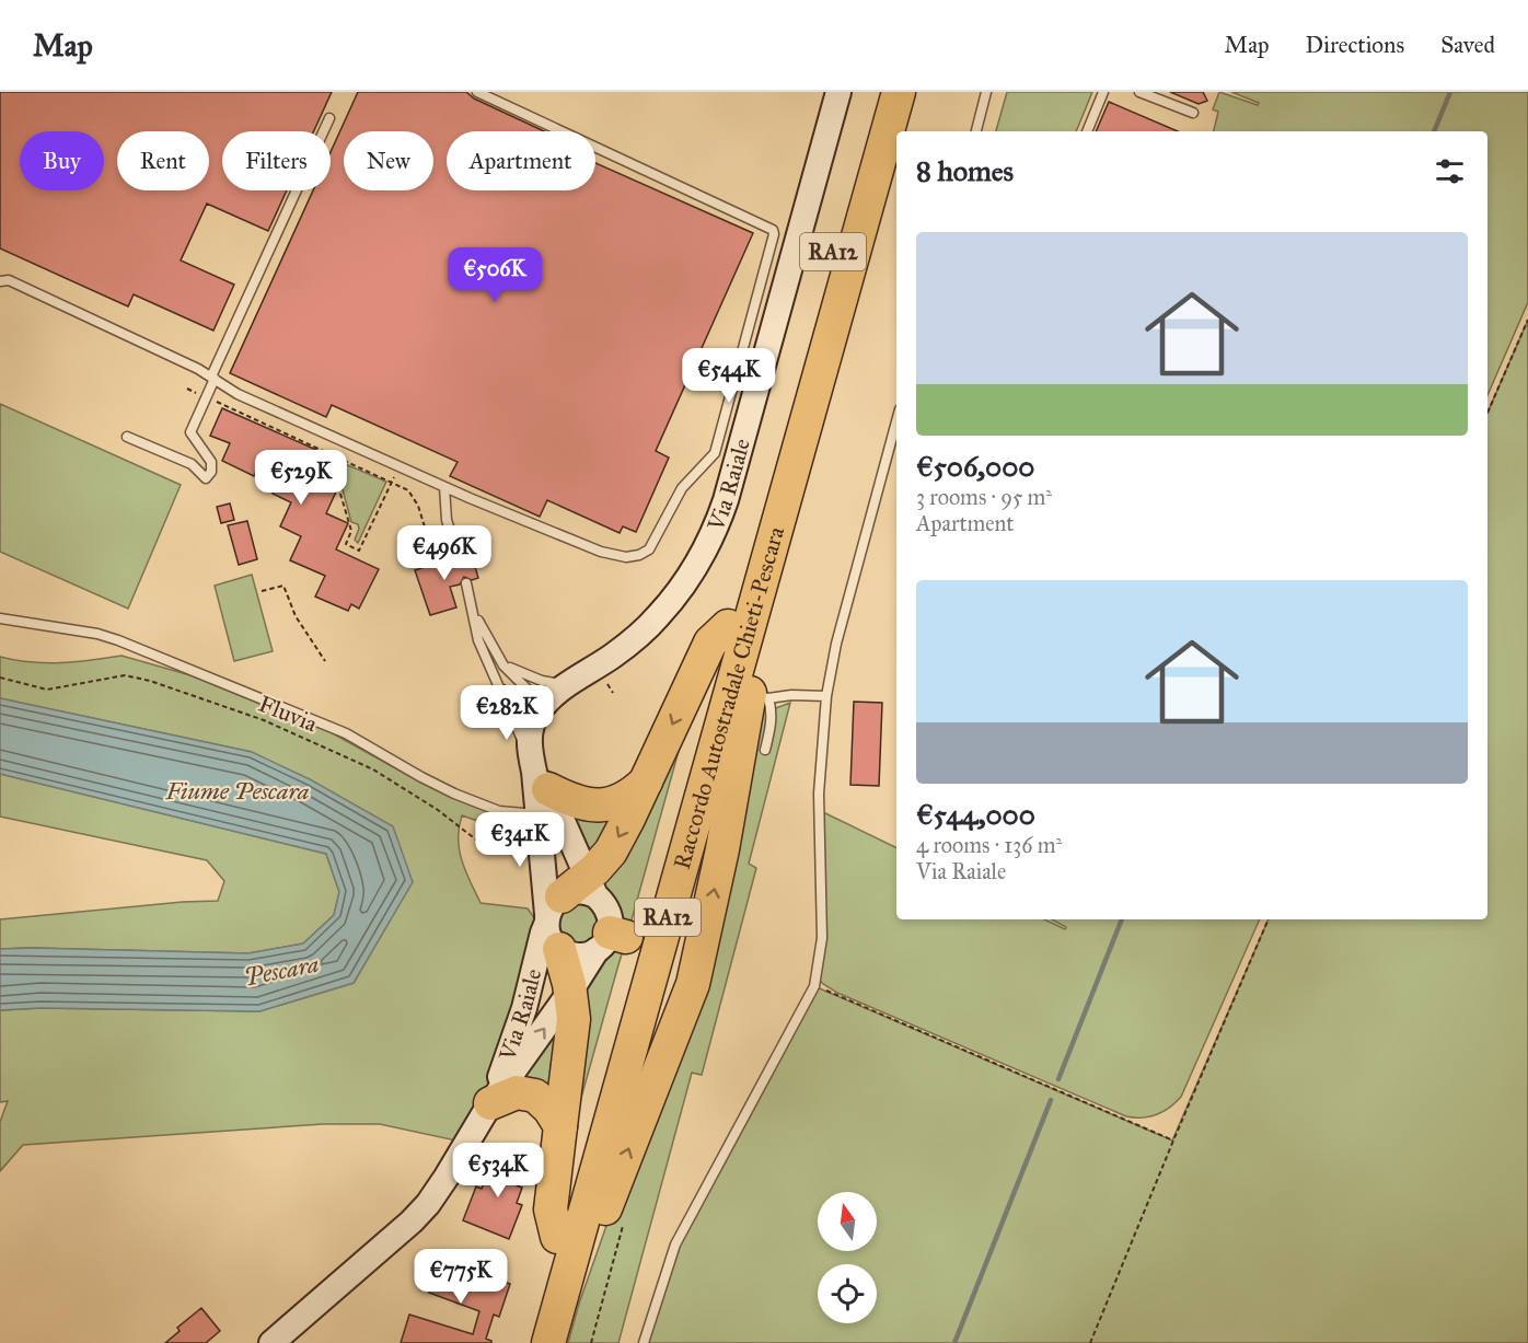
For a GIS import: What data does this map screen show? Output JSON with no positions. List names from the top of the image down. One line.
{"streets":{"highway":["RA12","Raccordo Autostradale Chieti-Pescara"],"street":["Via Raiale"],"path":["Fluvia"]},"crossings":[["Via Raiale","Fluvia"]],"water":["Fiume Pescara","Pescara"],"north":"top","page":{"header":"Map","nav":["Map","Directions","Saved"],"chip":["Buy","Rent","Filters","New","Apartment"],"heading":"8 homes","list":[{"name":"€506,000","note":"3 rooms · 95 m² · Apartment"},{"name":"€544,000","note":"4 rooms · 136 m² · Via Raiale"}],"price":["€506K","€544K","€529K","€496K","€282K","€341K","€534K","€775K"]}}
